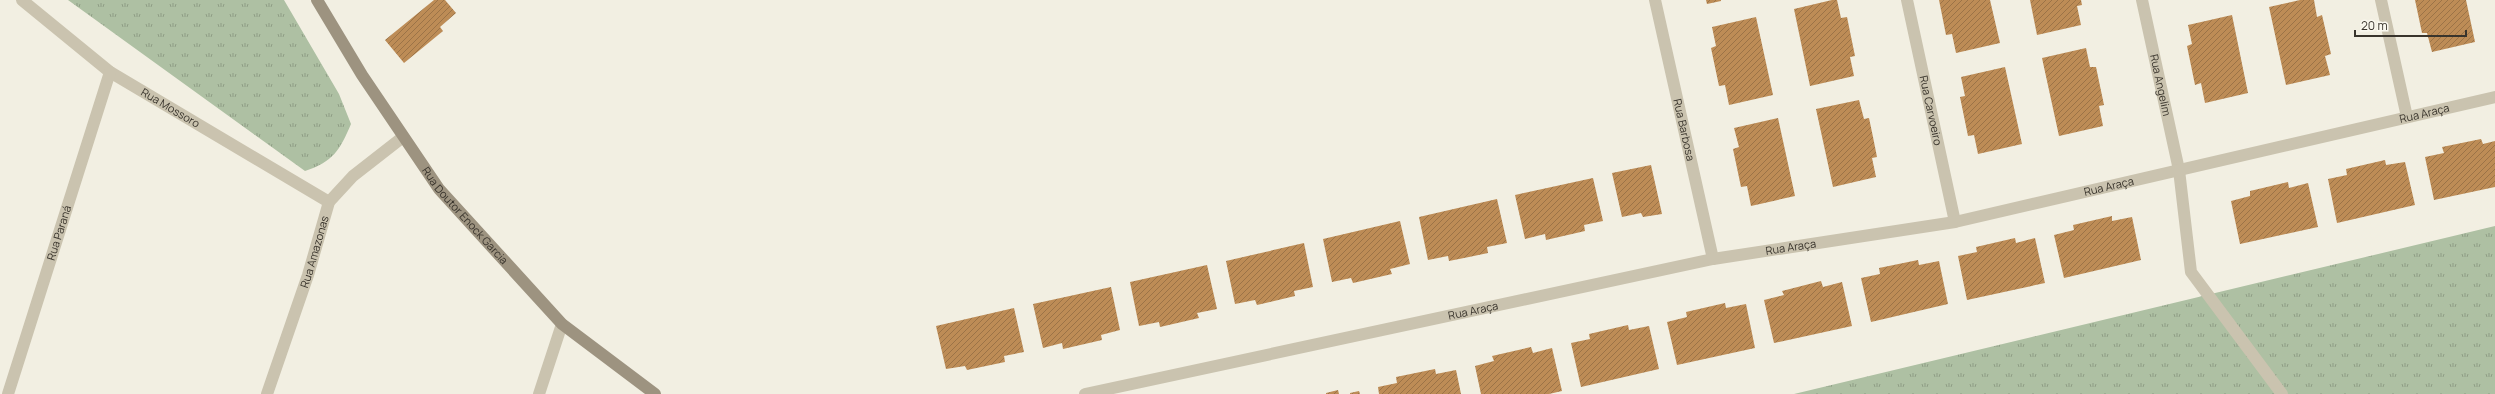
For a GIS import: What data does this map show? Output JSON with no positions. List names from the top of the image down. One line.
{"streets":{"street":["Rua Angelim","Rua Mossoro","Rua Carvoeiro","Rua Araça","Rua Barbosa","Rua Doutor Enock Garcia","Rua Paraná","Rua Amazonas"]},"crossings":[["Rua Angelim","Rua Araça"],["Rua Mossoro","Rua Paraná"],["Rua Mossoro","Rua Amazonas"],["Rua Carvoeiro","Rua Araça"],["Rua Araça","Rua Barbosa"],["Rua Doutor Enock Garcia","Rua Amazonas"]],"scale_bar":"20 m"}
